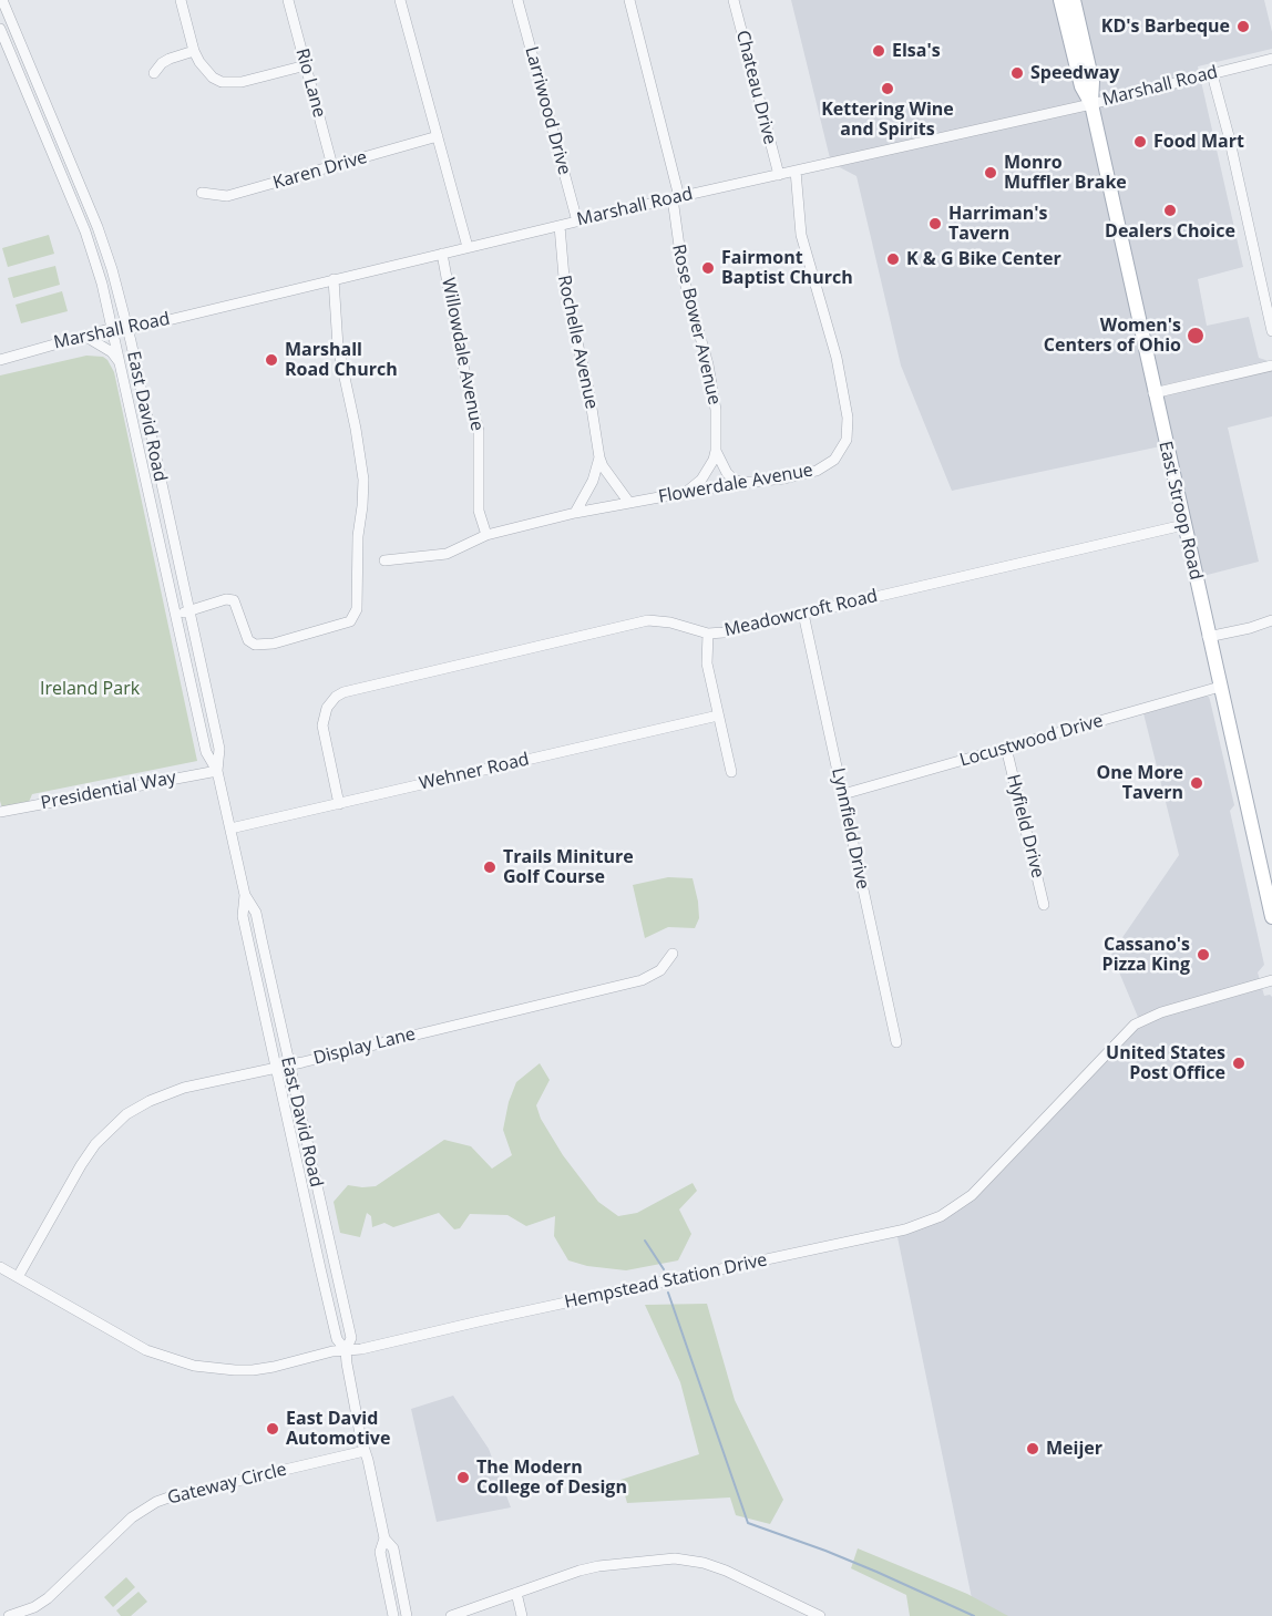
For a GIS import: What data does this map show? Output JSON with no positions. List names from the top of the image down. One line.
{"streets":{"main road":["East Stroop Road"],"street":["Rio Lane","Marshall Road","Chateau Drive","Larriwood Drive","Karen Drive","Rose Bower Avenue","Rochelle Avenue","Willowdale Avenue","East David Road","Flowerdale Avenue","Meadowcroft Road","Locustwood Drive","Wehner Road","Presidential Way","Hyfield Drive","Lynnfield Drive","Display Lane","Hempstead Station Drive","Gateway Circle"]},"crossings":[["Rio Lane","Karen Drive"],["Marshall Road","Chateau Drive"],["Marshall Road","Larriwood Drive"],["Marshall Road","Rose Bower Avenue"],["Marshall Road","Rochelle Avenue"],["Marshall Road","Willowdale Avenue"],["Marshall Road","East David Road"],["Marshall Road","Flowerdale Avenue"],["Marshall Road","East Stroop Road"],["Rose Bower Avenue","Flowerdale Avenue"],["Rochelle Avenue","Flowerdale Avenue"],["Willowdale Avenue","Flowerdale Avenue"],["East David Road","Wehner Road"],["East David Road","Presidential Way"],["East David Road","Display Lane"],["East David Road","Hempstead Station Drive"],["East David Road","Gateway Circle"],["East Stroop Road","Meadowcroft Road"],["East Stroop Road","Locustwood Drive"],["Meadowcroft Road","Wehner Road"],["Meadowcroft Road","Lynnfield Drive"],["Locustwood Drive","Hyfield Drive"],["Locustwood Drive","Lynnfield Drive"],["Display Lane","Hempstead Station Drive"]],"parks":["Ireland Park"],"places":["KD's Barbeque","Elsa's","Speedway","Kettering Wine and Spirits","Food Mart","Monro Muffler Brake","Dealers Choice","Harriman's Tavern","K & G Bike Center","Fairmont Baptist Church","Women's Centers of Ohio","Marshall Road Church","One More Tavern","Trails Miniture Golf Course","Cassano's Pizza King","United States Post Office","East David Automotive","Meijer","The Modern College of Design"]}
